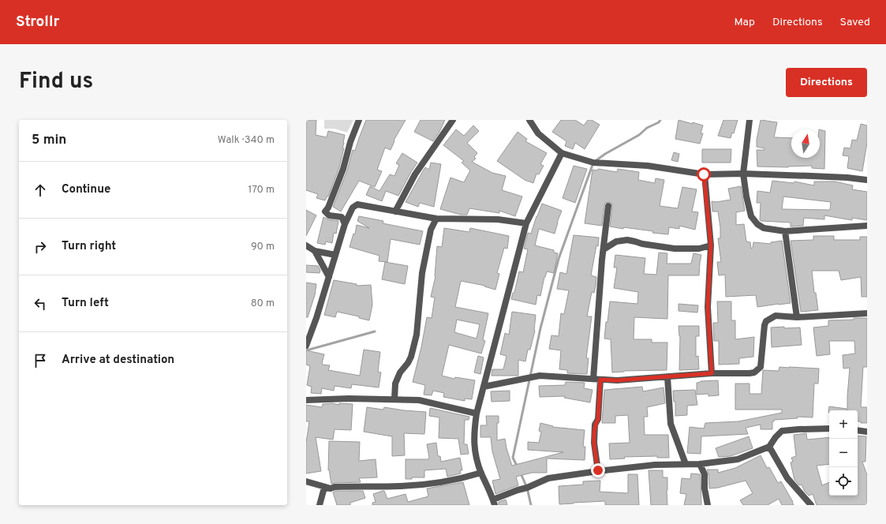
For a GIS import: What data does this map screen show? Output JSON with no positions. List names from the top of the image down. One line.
{"north":"top","page":{"header":"Strollr","nav":["Map","Directions","Saved"],"title":"Find us","buttons":"Directions","heading":["5 min","Walk · 340 m"],"list":[["Continue","170 m"],["Turn right","90 m"],["Turn left","80 m"],"Arrive at destination"],"map_buttons":["+","−"]}}
